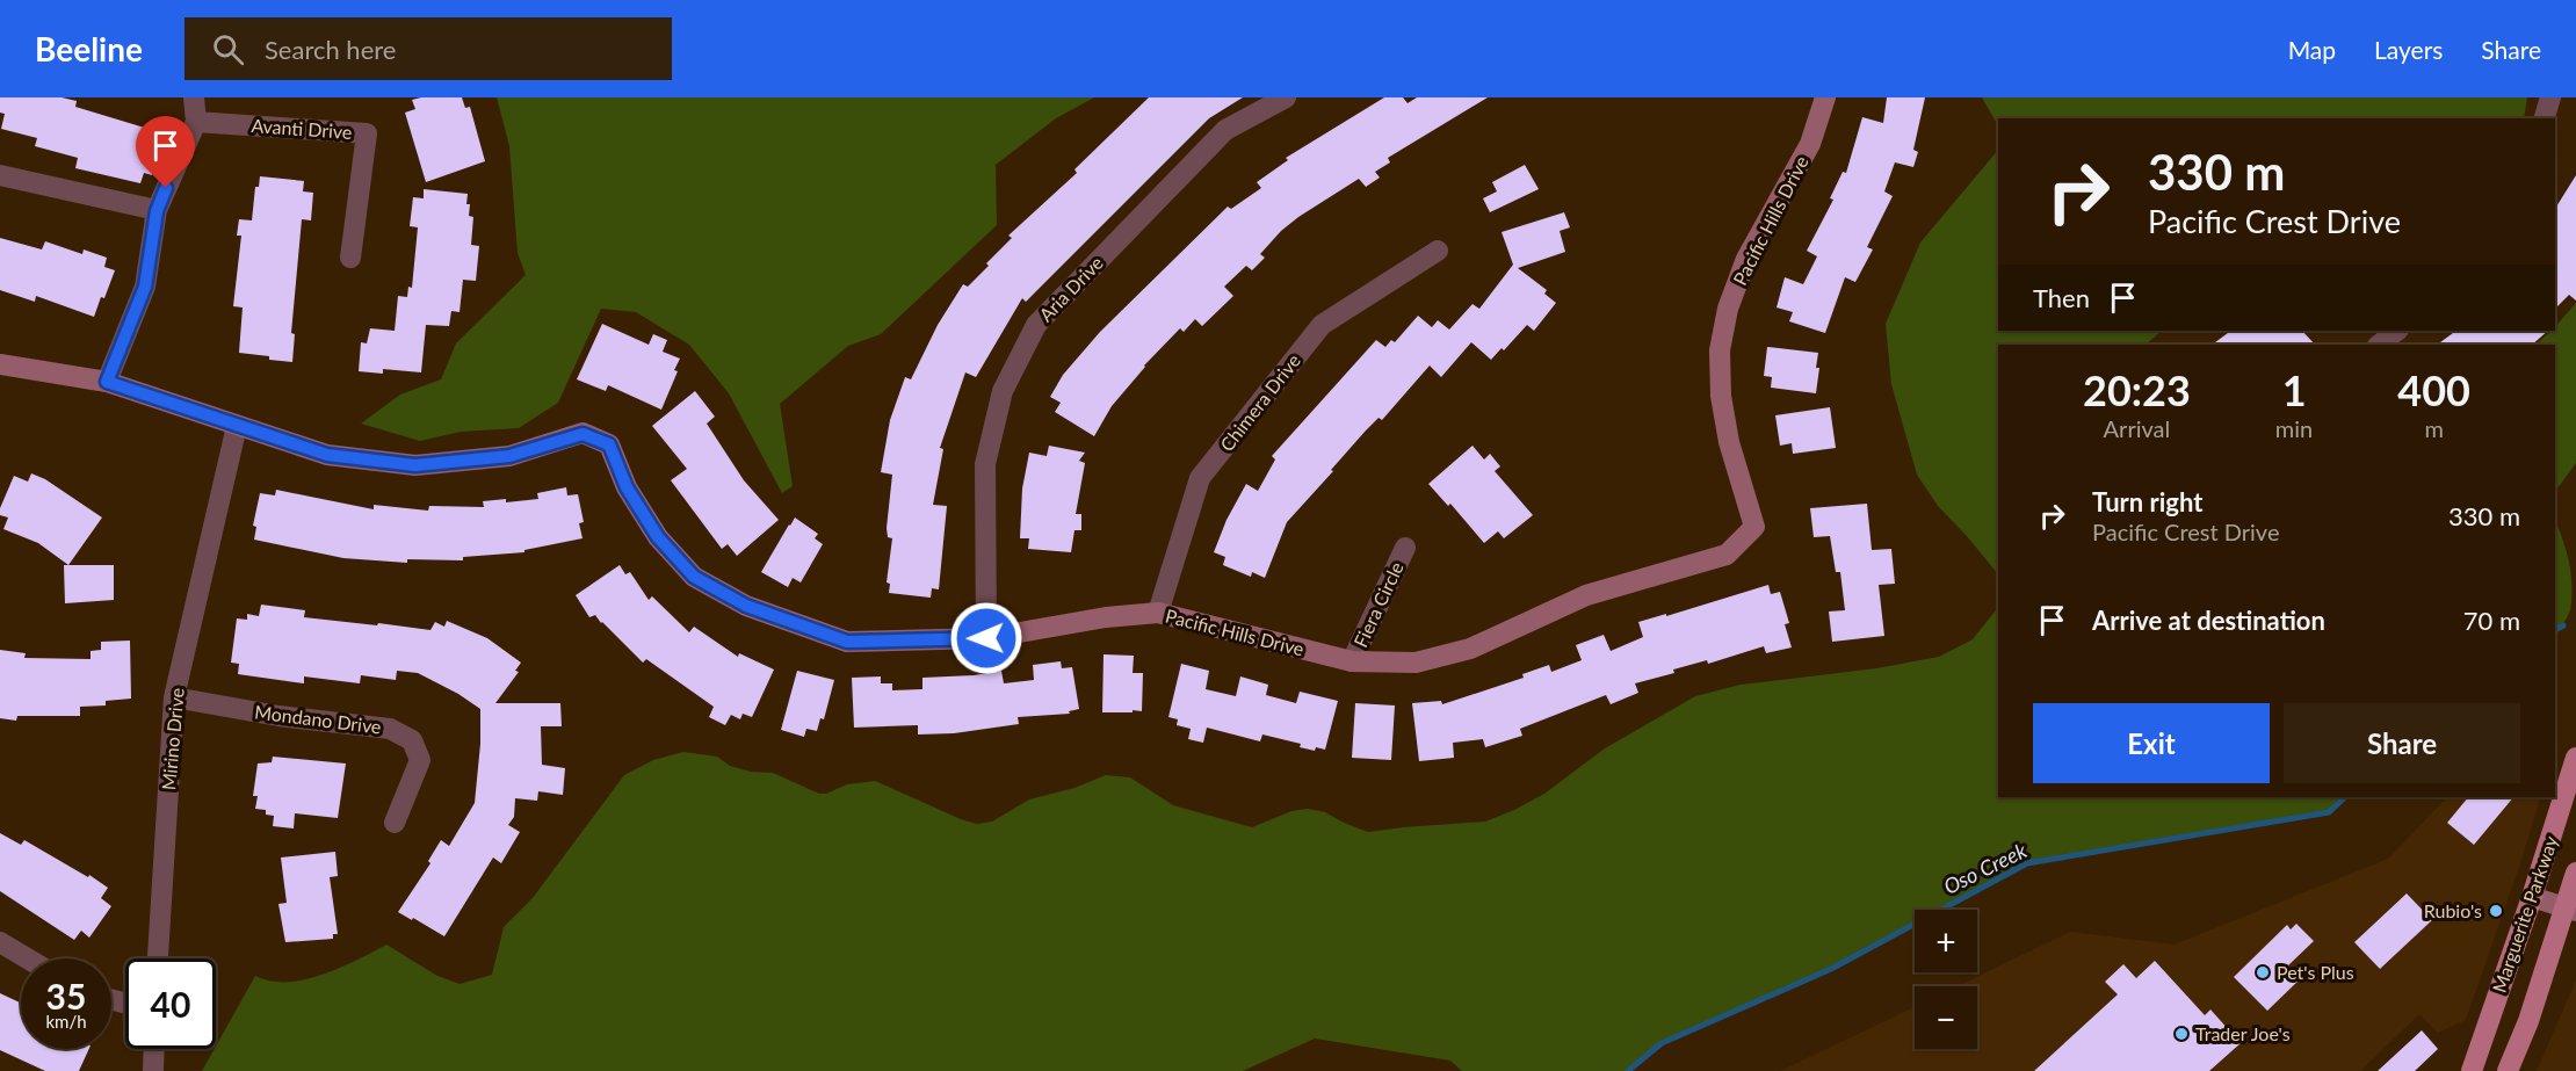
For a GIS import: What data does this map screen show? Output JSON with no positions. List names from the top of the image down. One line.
{"streets":{"main road":["Marguerite Parkway"],"street":["Avanti Drive","Pacific Hills Drive","Aria Drive","Chimera Drive","Fiera Circle","Mondano Drive","Mirino Drive"]},"crossings":[["Pacific Hills Drive","Aria Drive"],["Pacific Hills Drive","Chimera Drive"],["Pacific Hills Drive","Fiera Circle"],["Pacific Hills Drive","Mirino Drive"],["Mondano Drive","Mirino Drive"]],"water":["Oso Creek"],"places":["Rubio's","Pet's Plus","Trader Joe's"],"page":{"header":"Beeline","search":"Search here","nav":["Map","Layers","Share"],"turn":["330 m","Pacific Crest Drive"],"then":"Then","eta":["20:23","Arrival","1","min","400","m"],"list":[{"name":"Turn right","note":"Pacific Crest Drive","value":"330 m"},{"name":"Arrive at destination","value":"70 m"}],"buttons":["Exit","Share"],"map_buttons":["+","−"],"speed":"35 km/h","limit":"40"}}
